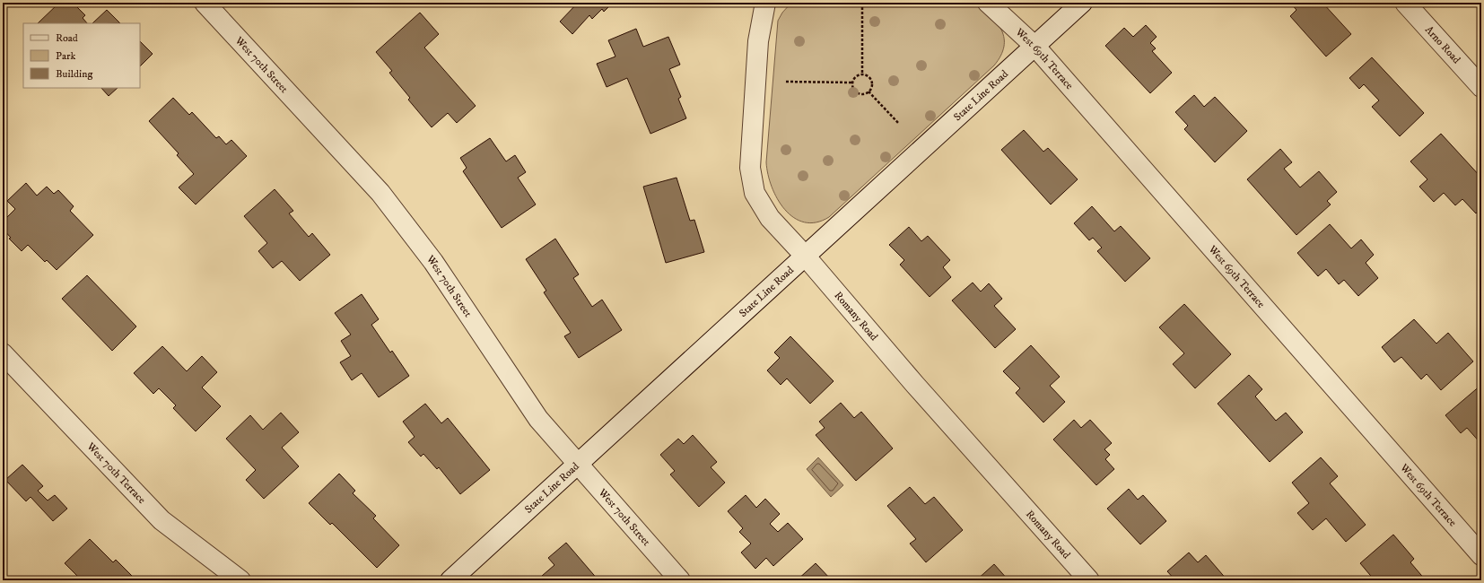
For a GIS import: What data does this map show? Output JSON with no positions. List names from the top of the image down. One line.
{"streets":{"street":["Arno Road","West 69th Terrace","West 70th Street","State Line Road","Romany Road","West 70th Terrace"]},"crossings":[["West 69th Terrace","State Line Road"],["West 70th Street","State Line Road"],["State Line Road","Romany Road"]],"legend":["Road","Park","Building"]}
